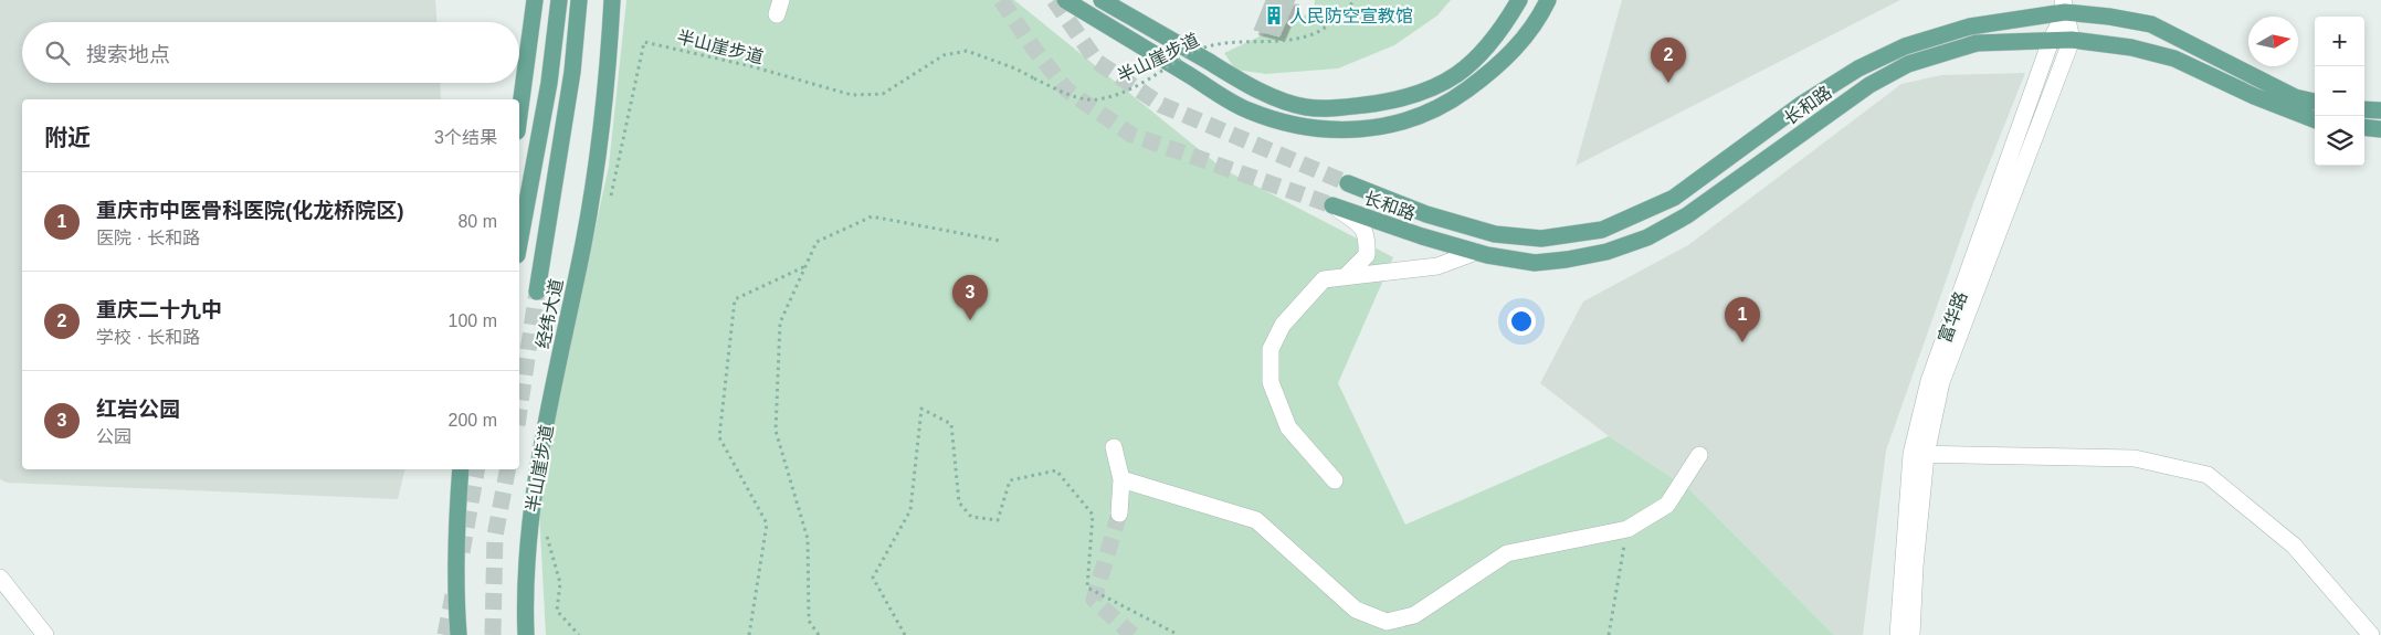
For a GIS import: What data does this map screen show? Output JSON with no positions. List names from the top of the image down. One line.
{"streets":{"main road":["长和路","经纬大道"],"street":["富华路"],"path":["半山崖步道"]},"crossings":[["长和路","富华路"]],"places":{"building":["人民防空宣教馆"]},"north":"right","page":{"map_buttons":["+","−"],"search":"搜索地点","pins":["2","3","1"],"heading":["附近","3个结果"],"list":[{"mark":"1","name":"重庆市中医骨科医院(化龙桥院区)","note":"医院 · 长和路","value":"80 m"},{"mark":"2","name":"重庆二十九中","note":"学校 · 长和路","value":"100 m"},{"mark":"3","name":"红岩公园","note":"公园","value":"200 m"}]}}
